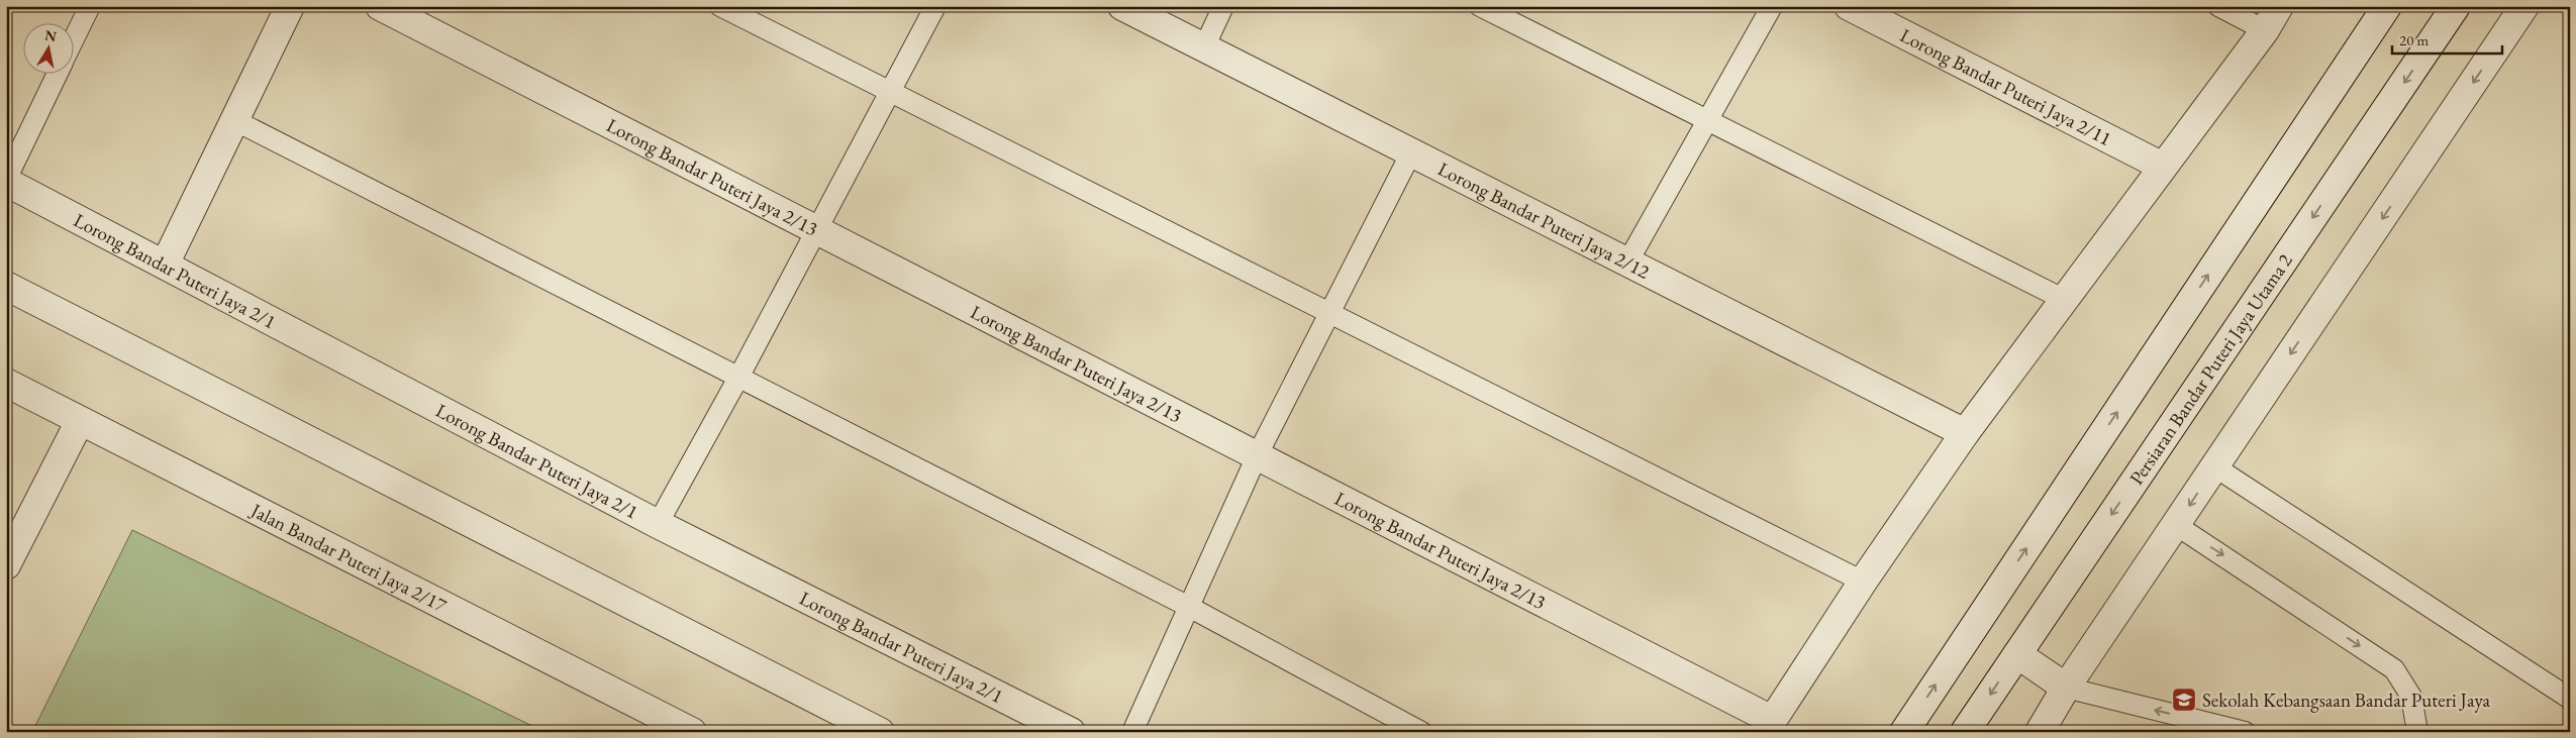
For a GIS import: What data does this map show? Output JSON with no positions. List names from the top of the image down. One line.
{"streets":{"street":["Lorong Bandar Puteri Jaya 2/11","Lorong Bandar Puteri Jaya 2/13","Lorong Bandar Puteri Jaya 2/12","Lorong Bandar Puteri Jaya 2/1","Persiaran Bandar Puteri Jaya Utama 2","Jalan Bandar Puteri Jaya 2/17"]},"places":{"school or university":["Sekolah Kebangsaan Bandar Puteri Jaya"]},"scale_bar":"20 m","north":"top"}
